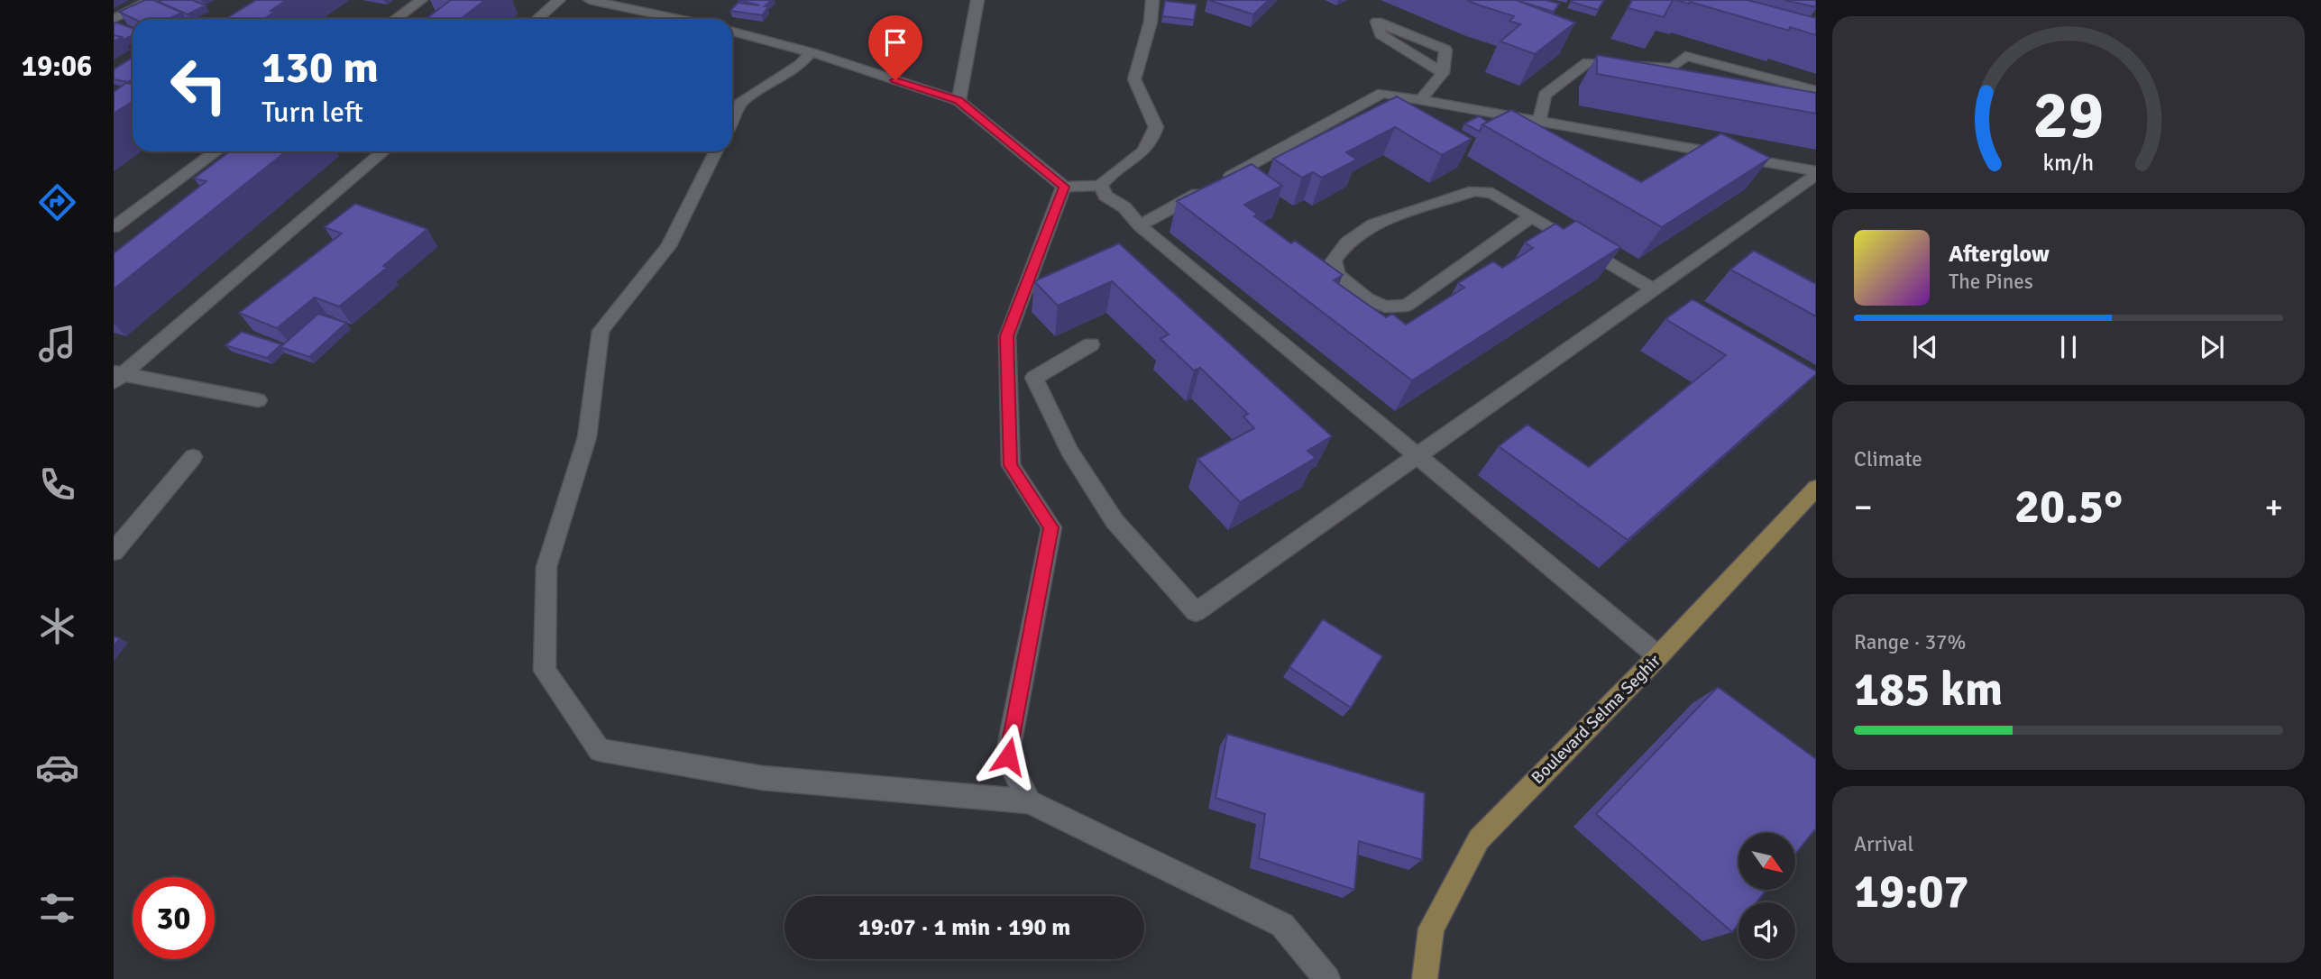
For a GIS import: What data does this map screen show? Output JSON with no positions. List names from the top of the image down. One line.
{"streets":{"main road":["Boulevard Selma Seghir"]},"north":"bottom right","page":{"tabs":"19:06","turn":["130 m","Turn left"],"song":["Afterglow","The Pines"],"tile":["Climate",["Range · 37%","185 km"],["Arrival","19:07"]],"heat":["−","20.5°","+"],"limit":"30","trip":"19:07 · 1 min · 190 m","gauge":["29","km/h"]}}
